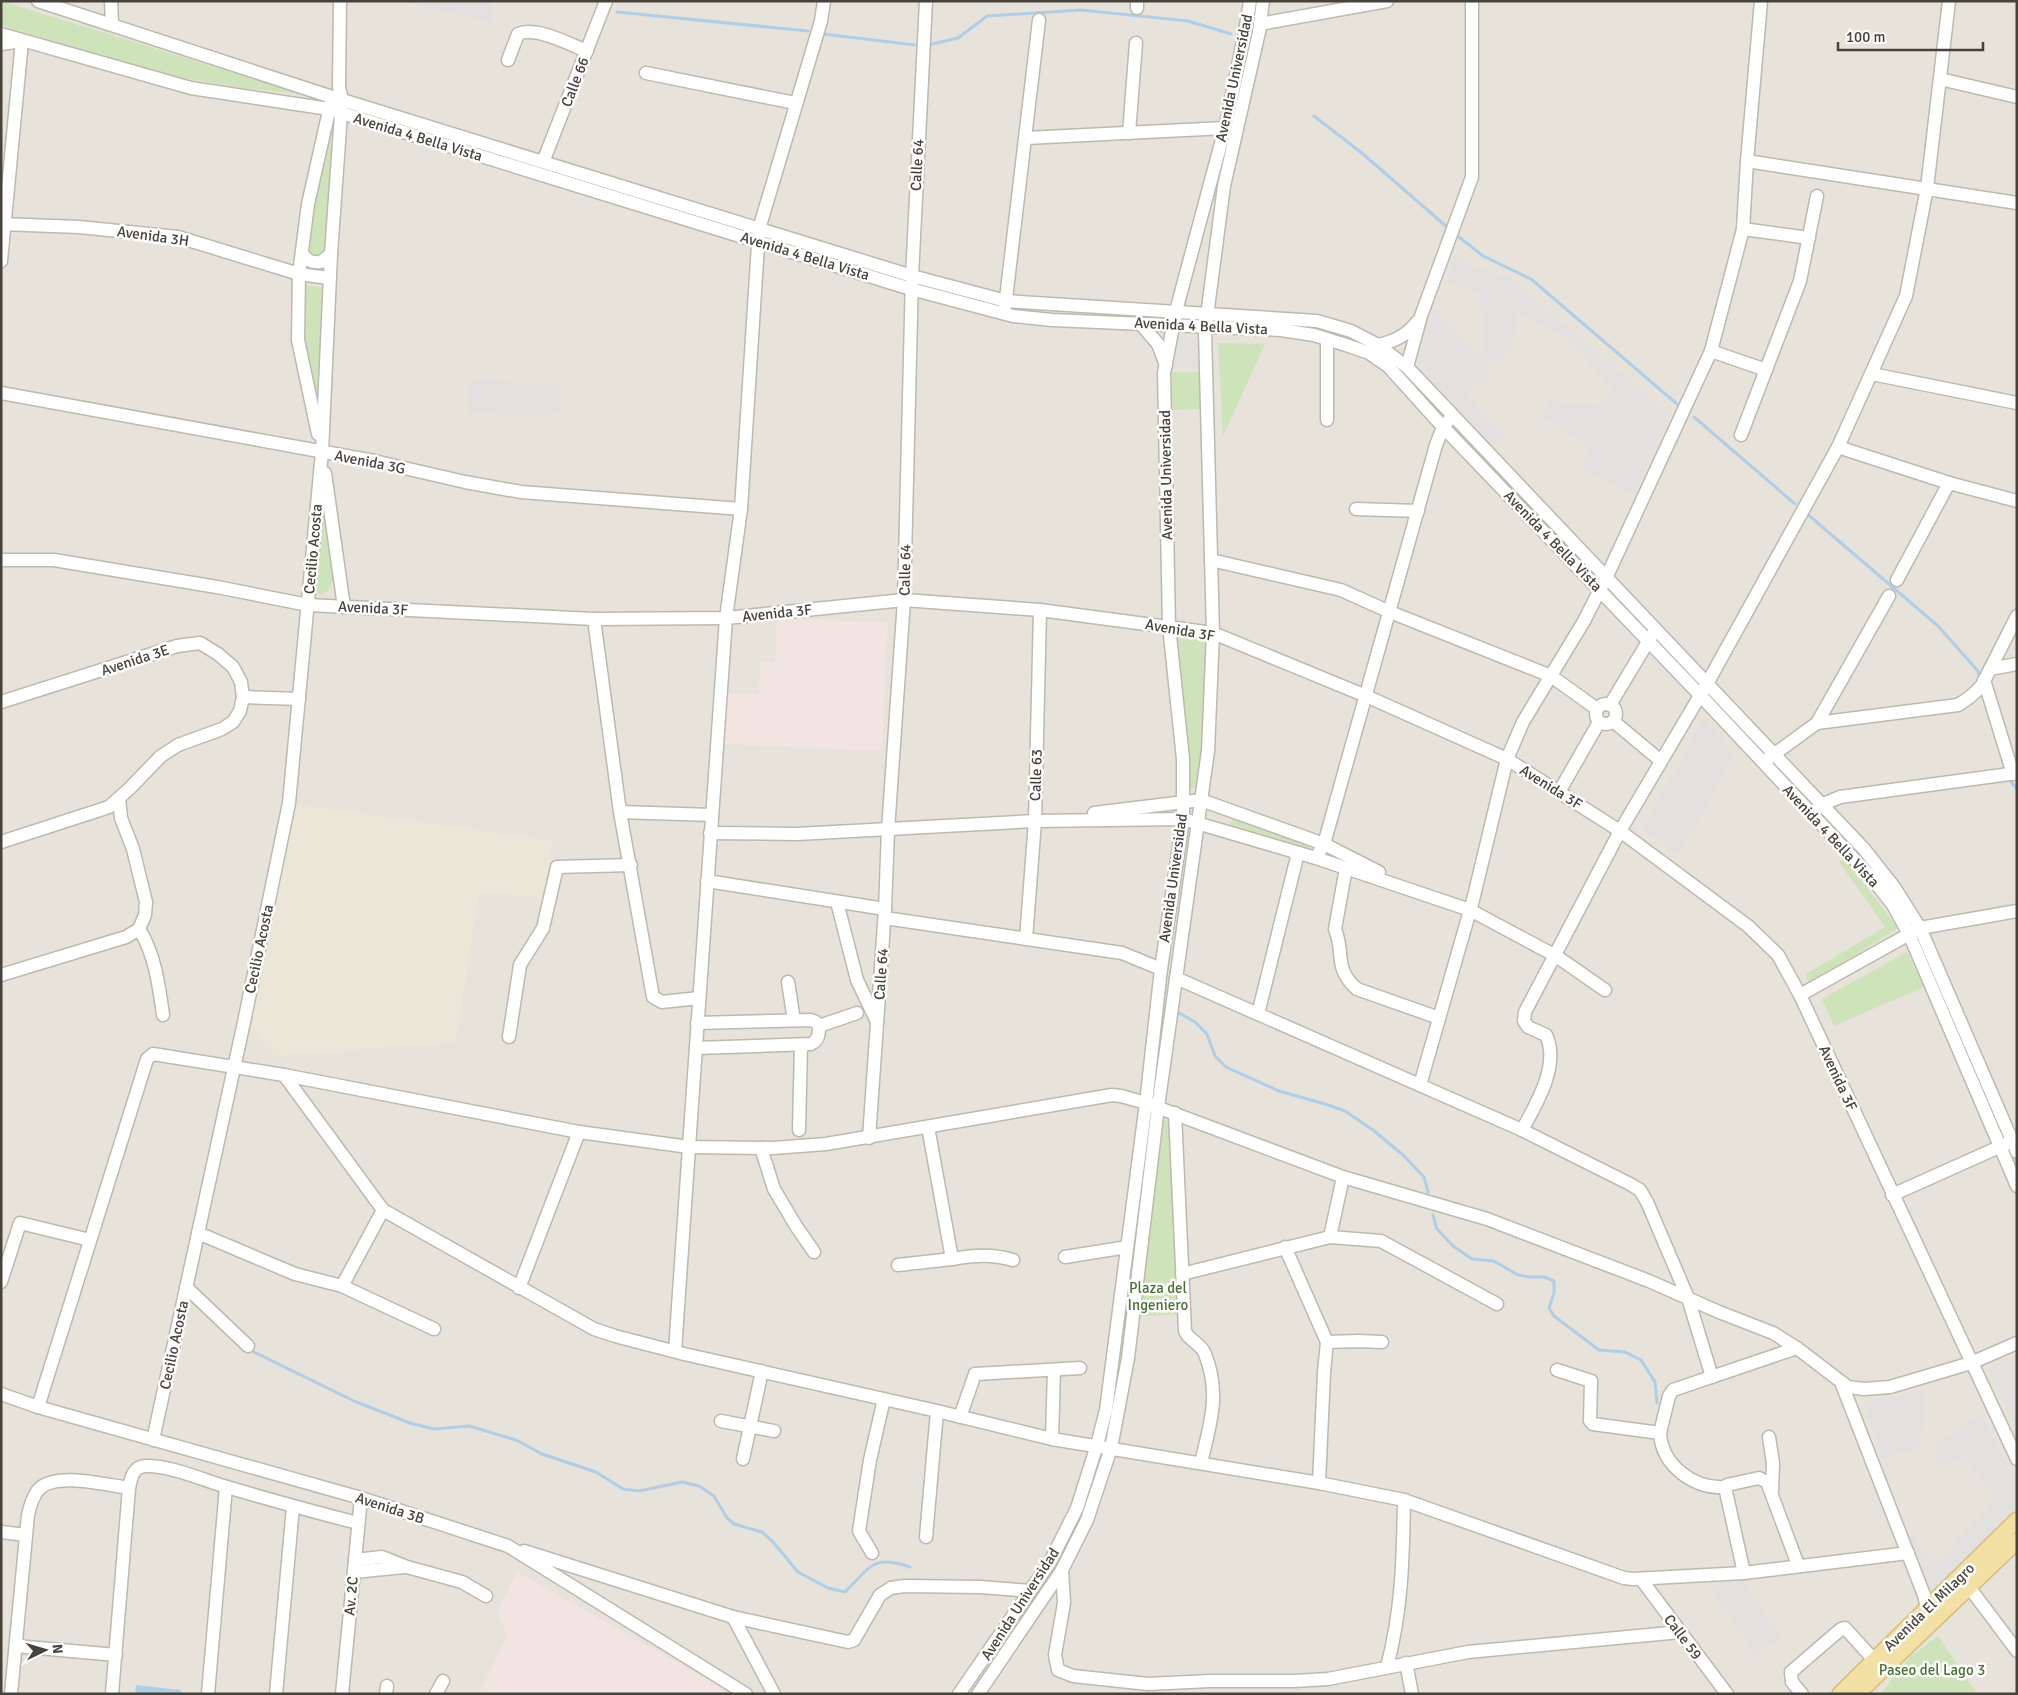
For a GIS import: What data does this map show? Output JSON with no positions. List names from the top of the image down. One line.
{"streets":{"main road":["Avenida El Milagro"],"street":["Avenida Universidad","Calle 66","Avenida 4 Bella Vista","Calle 64","Avenida 3H","Avenida 3G","Cecilio Acosta","Avenida 3F","Avenida 3E","Calle 63","Avenida 3B","Av. 2C","Calle 59"]},"crossings":[["Avenida Universidad","Avenida 4 Bella Vista"],["Avenida Universidad","Avenida 3F"],["Calle 66","Avenida 4 Bella Vista"],["Avenida 4 Bella Vista","Calle 64"],["Avenida 4 Bella Vista","Cecilio Acosta"],["Calle 64","Avenida 3F"],["Avenida 3H","Cecilio Acosta"],["Avenida 3G","Cecilio Acosta"],["Cecilio Acosta","Avenida 3F"],["Cecilio Acosta","Avenida 3B"],["Avenida 3F","Calle 63"],["Avenida 3B","Av. 2C"]],"parks":["Plaza del Ingeniero","Paseo del Lago 3"],"scale_bar":"100 m","north":"right"}
